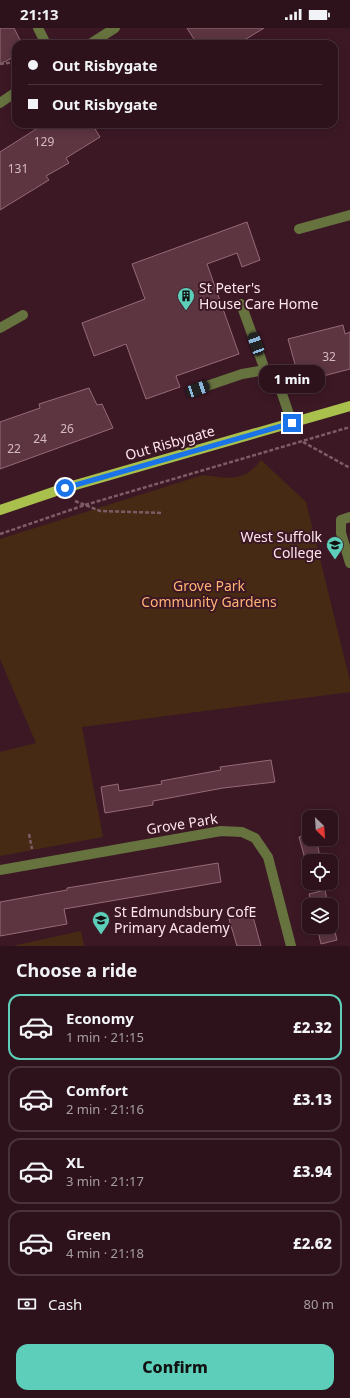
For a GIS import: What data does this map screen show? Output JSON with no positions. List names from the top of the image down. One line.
{"streets":{"main road":["Out Risbygate"],"street":["Grove Park"]},"parks":["Grove Park Community Gardens"],"places":{"building":["St Peter's House Care Home"],"school or university":["West Suffolk College","St Edmundsbury CofE Primary Academy"]},"house_numbers":["129","131","32","26","24","22"],"north":"bottom right","page":{"status":"21:13","banner":["Out Risbygate","Out Risbygate"],"bubble":"1 min","heading":"Choose a ride","list":[{"name":"Economy","note":"1 min · 21:15","value":"£2.32"},{"name":"Comfort","note":"2 min · 21:16","value":"£3.13"},{"name":"XL","note":"3 min · 21:17","value":"£3.94"},{"name":"Green","note":"4 min · 21:18","value":"£2.62"}],"pay":["Cash","80 m"],"buttons":"Confirm"}}
